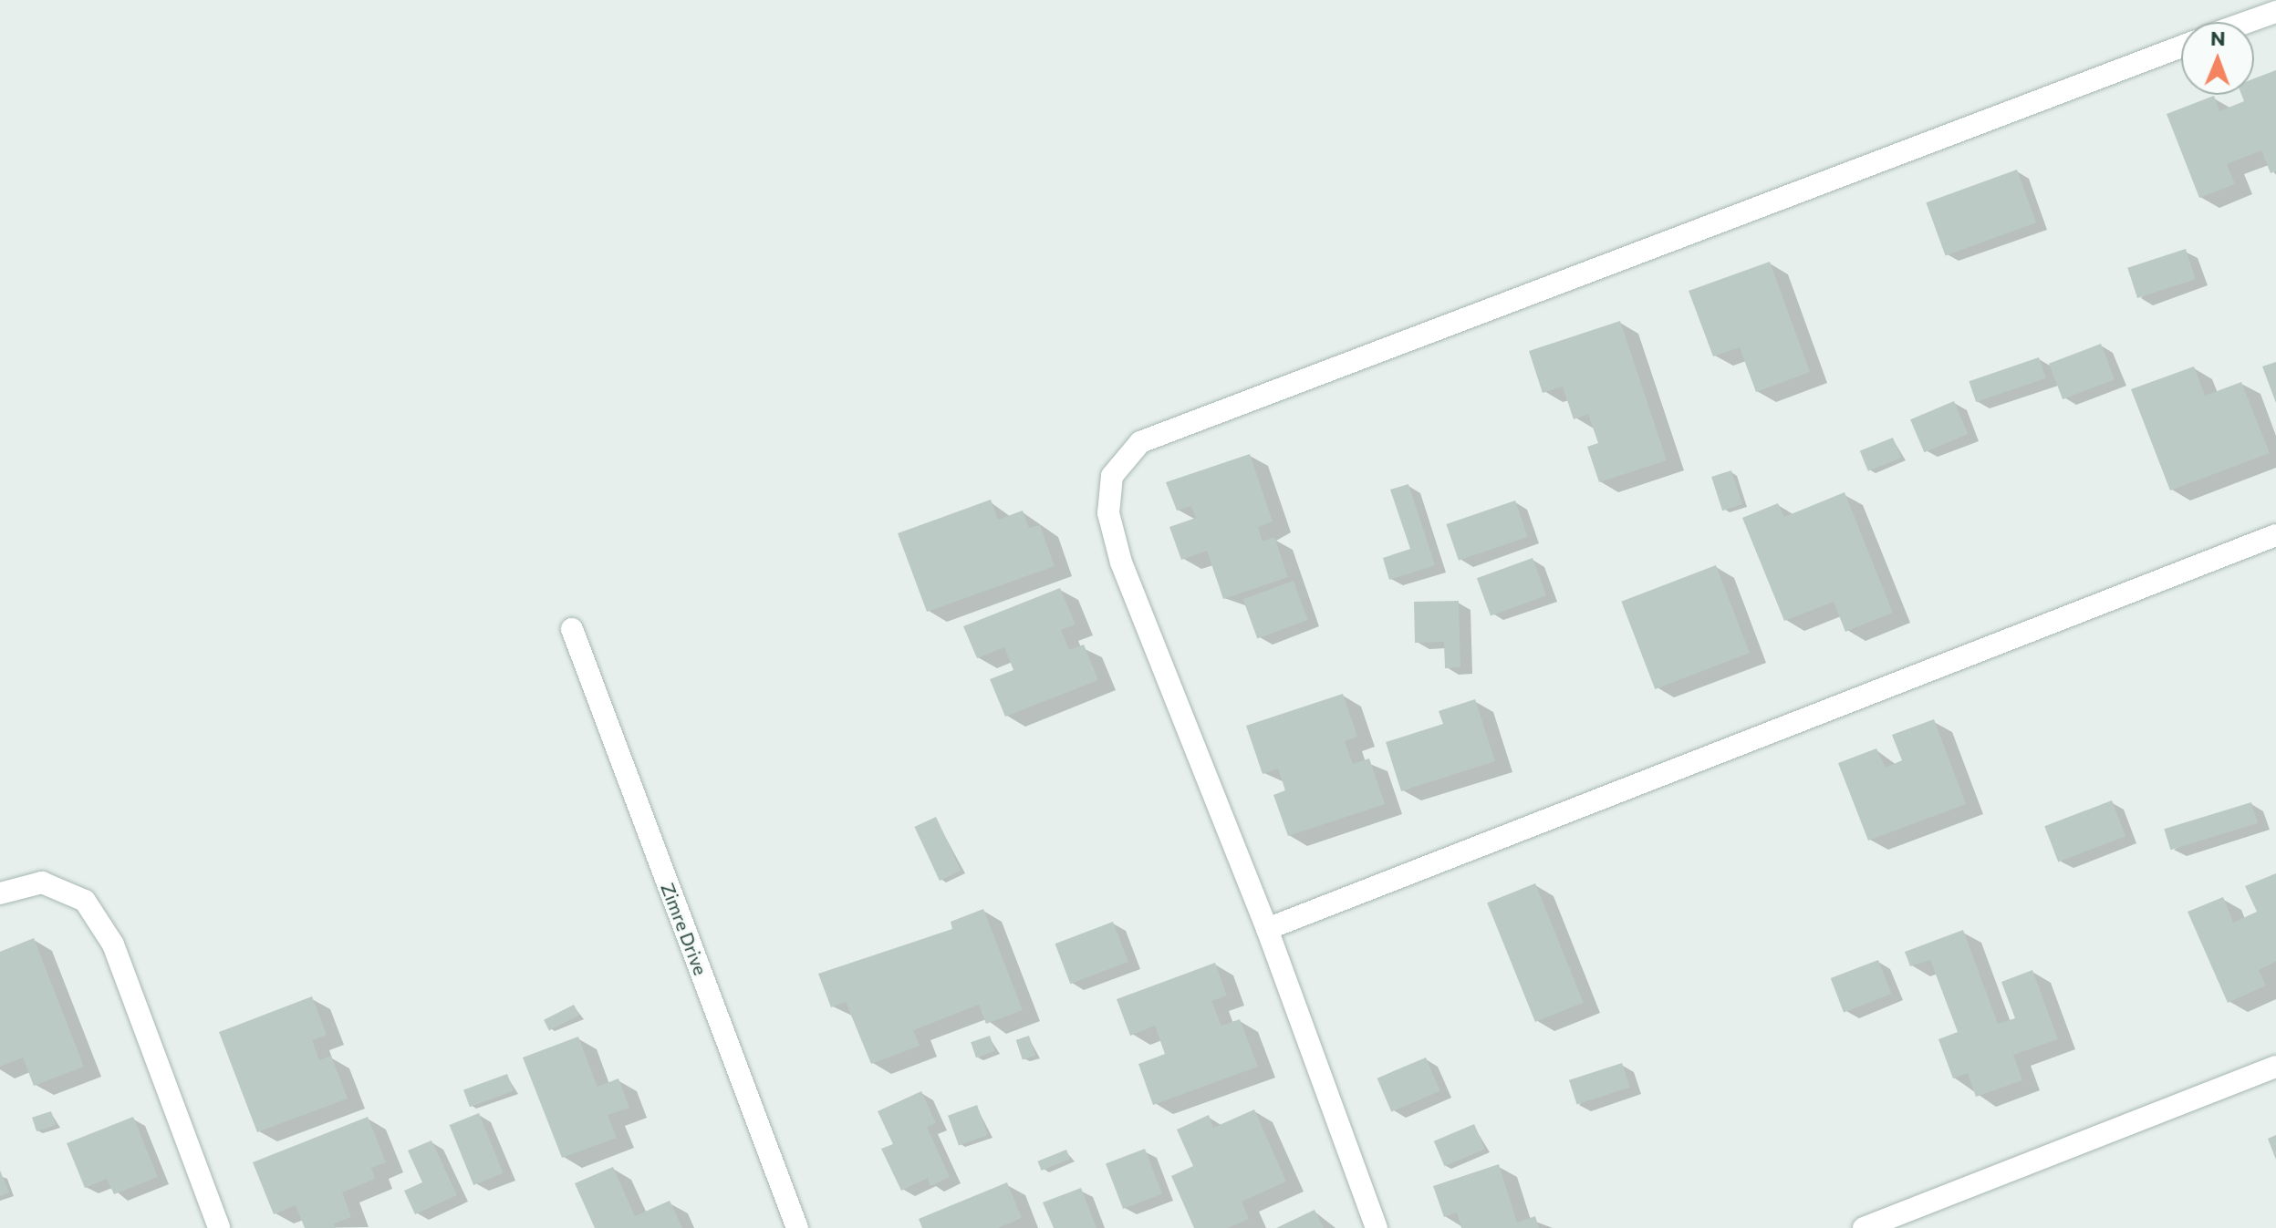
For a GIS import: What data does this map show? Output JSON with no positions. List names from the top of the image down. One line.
{"streets":{"street":["Zimre Drive"]},"north":"top"}
